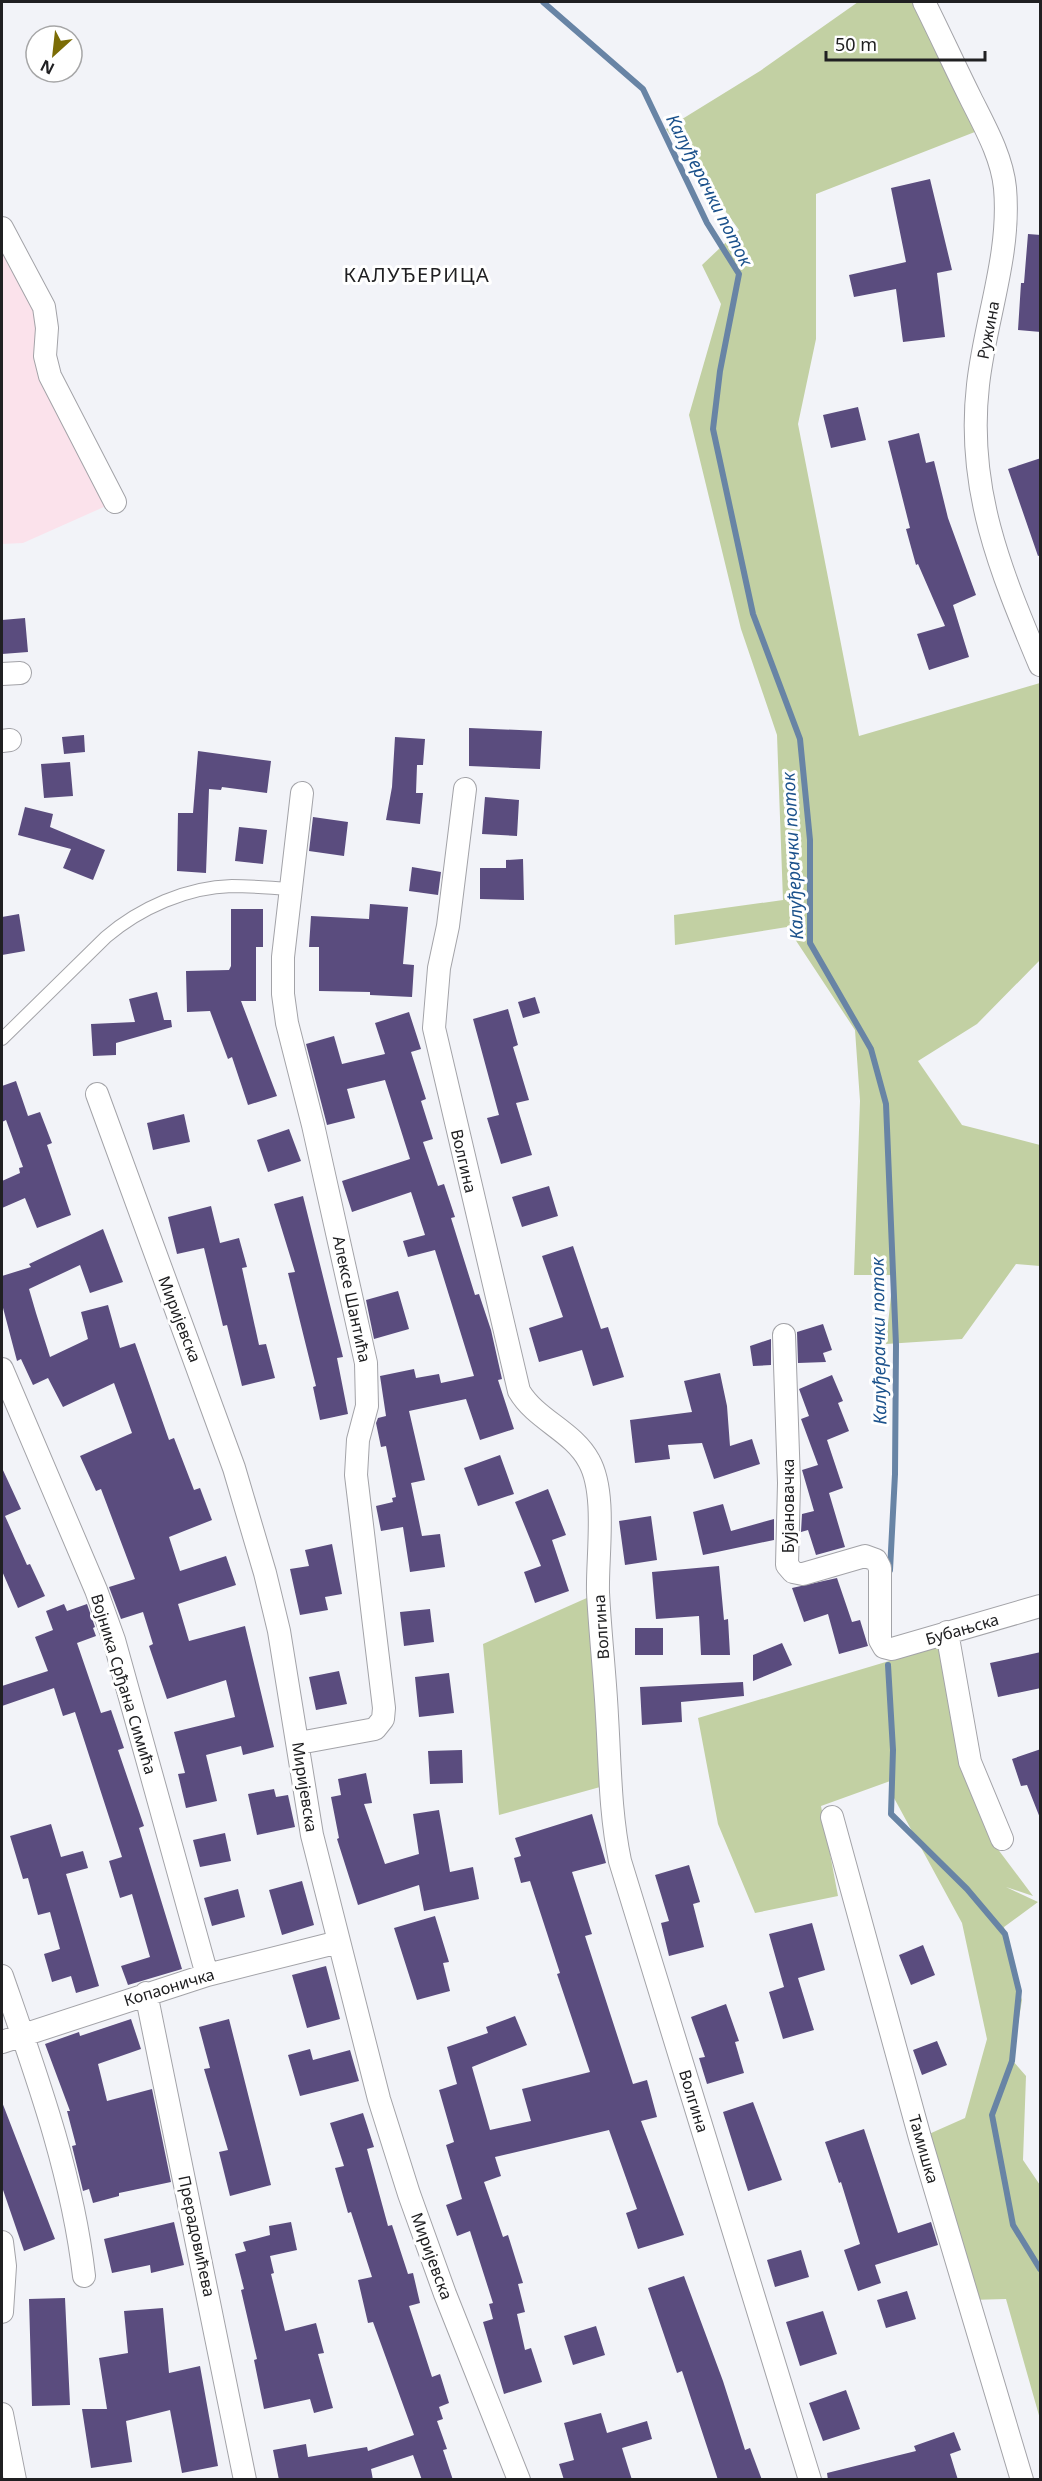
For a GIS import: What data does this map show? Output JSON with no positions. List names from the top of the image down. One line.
{"streets":{"street":["Ружина","Волгина","Алексе Шантића","Миријевска","Бујановачка","Бубањска","Војника Срђана Симића","Копаоничка","Тамишка","Прерадовићева"]},"crossings":[["Алексе Шантића","Миријевска"],["Миријевска","Копаоничка"],["Бујановачка","Бубањска"],["Војника Срђана Симића","Копаоничка"],["Копаоничка","Прерадовићева"]],"districts":["КАЛУЂЕРИЦА"],"water":["Калуђерачки поток"],"scale_bar":"50 m","north":"bottom left"}
